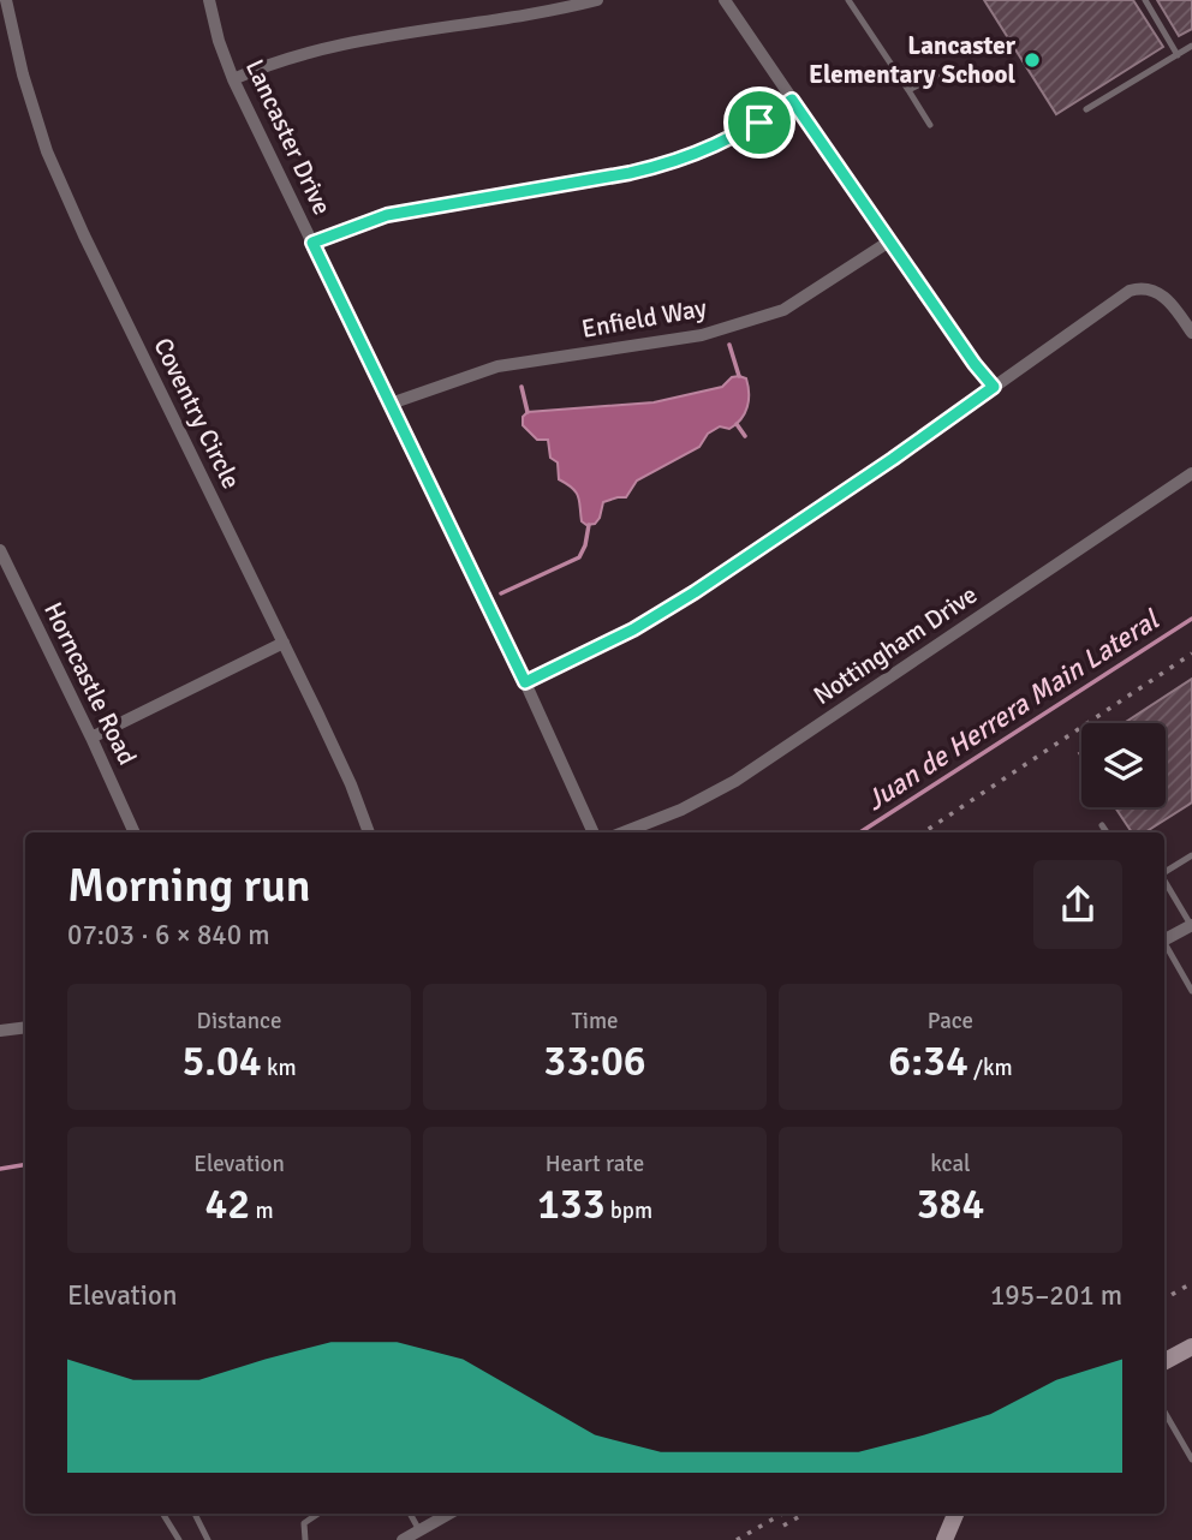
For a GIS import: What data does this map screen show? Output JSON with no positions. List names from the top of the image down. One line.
{"streets":{"street":["Lancaster Drive","Enfield Way","Coventry Circle","Nottingham Drive","Horncastle Road"]},"crossings":[["Lancaster Drive","Enfield Way"]],"water":["Juan de Herrera Main Lateral"],"places":["Lancaster Elementary School"],"page":{"heading":["Morning run","07:03 · 6 × 840 m"],"stats":[["Distance","5.04 km"],["Time","33:06"],["Pace","6:34 /km"],["Elevation","42 m"],["Heart rate","133 bpm"],["kcal","384"]],"chart":["Elevation","195–201 m"]}}
